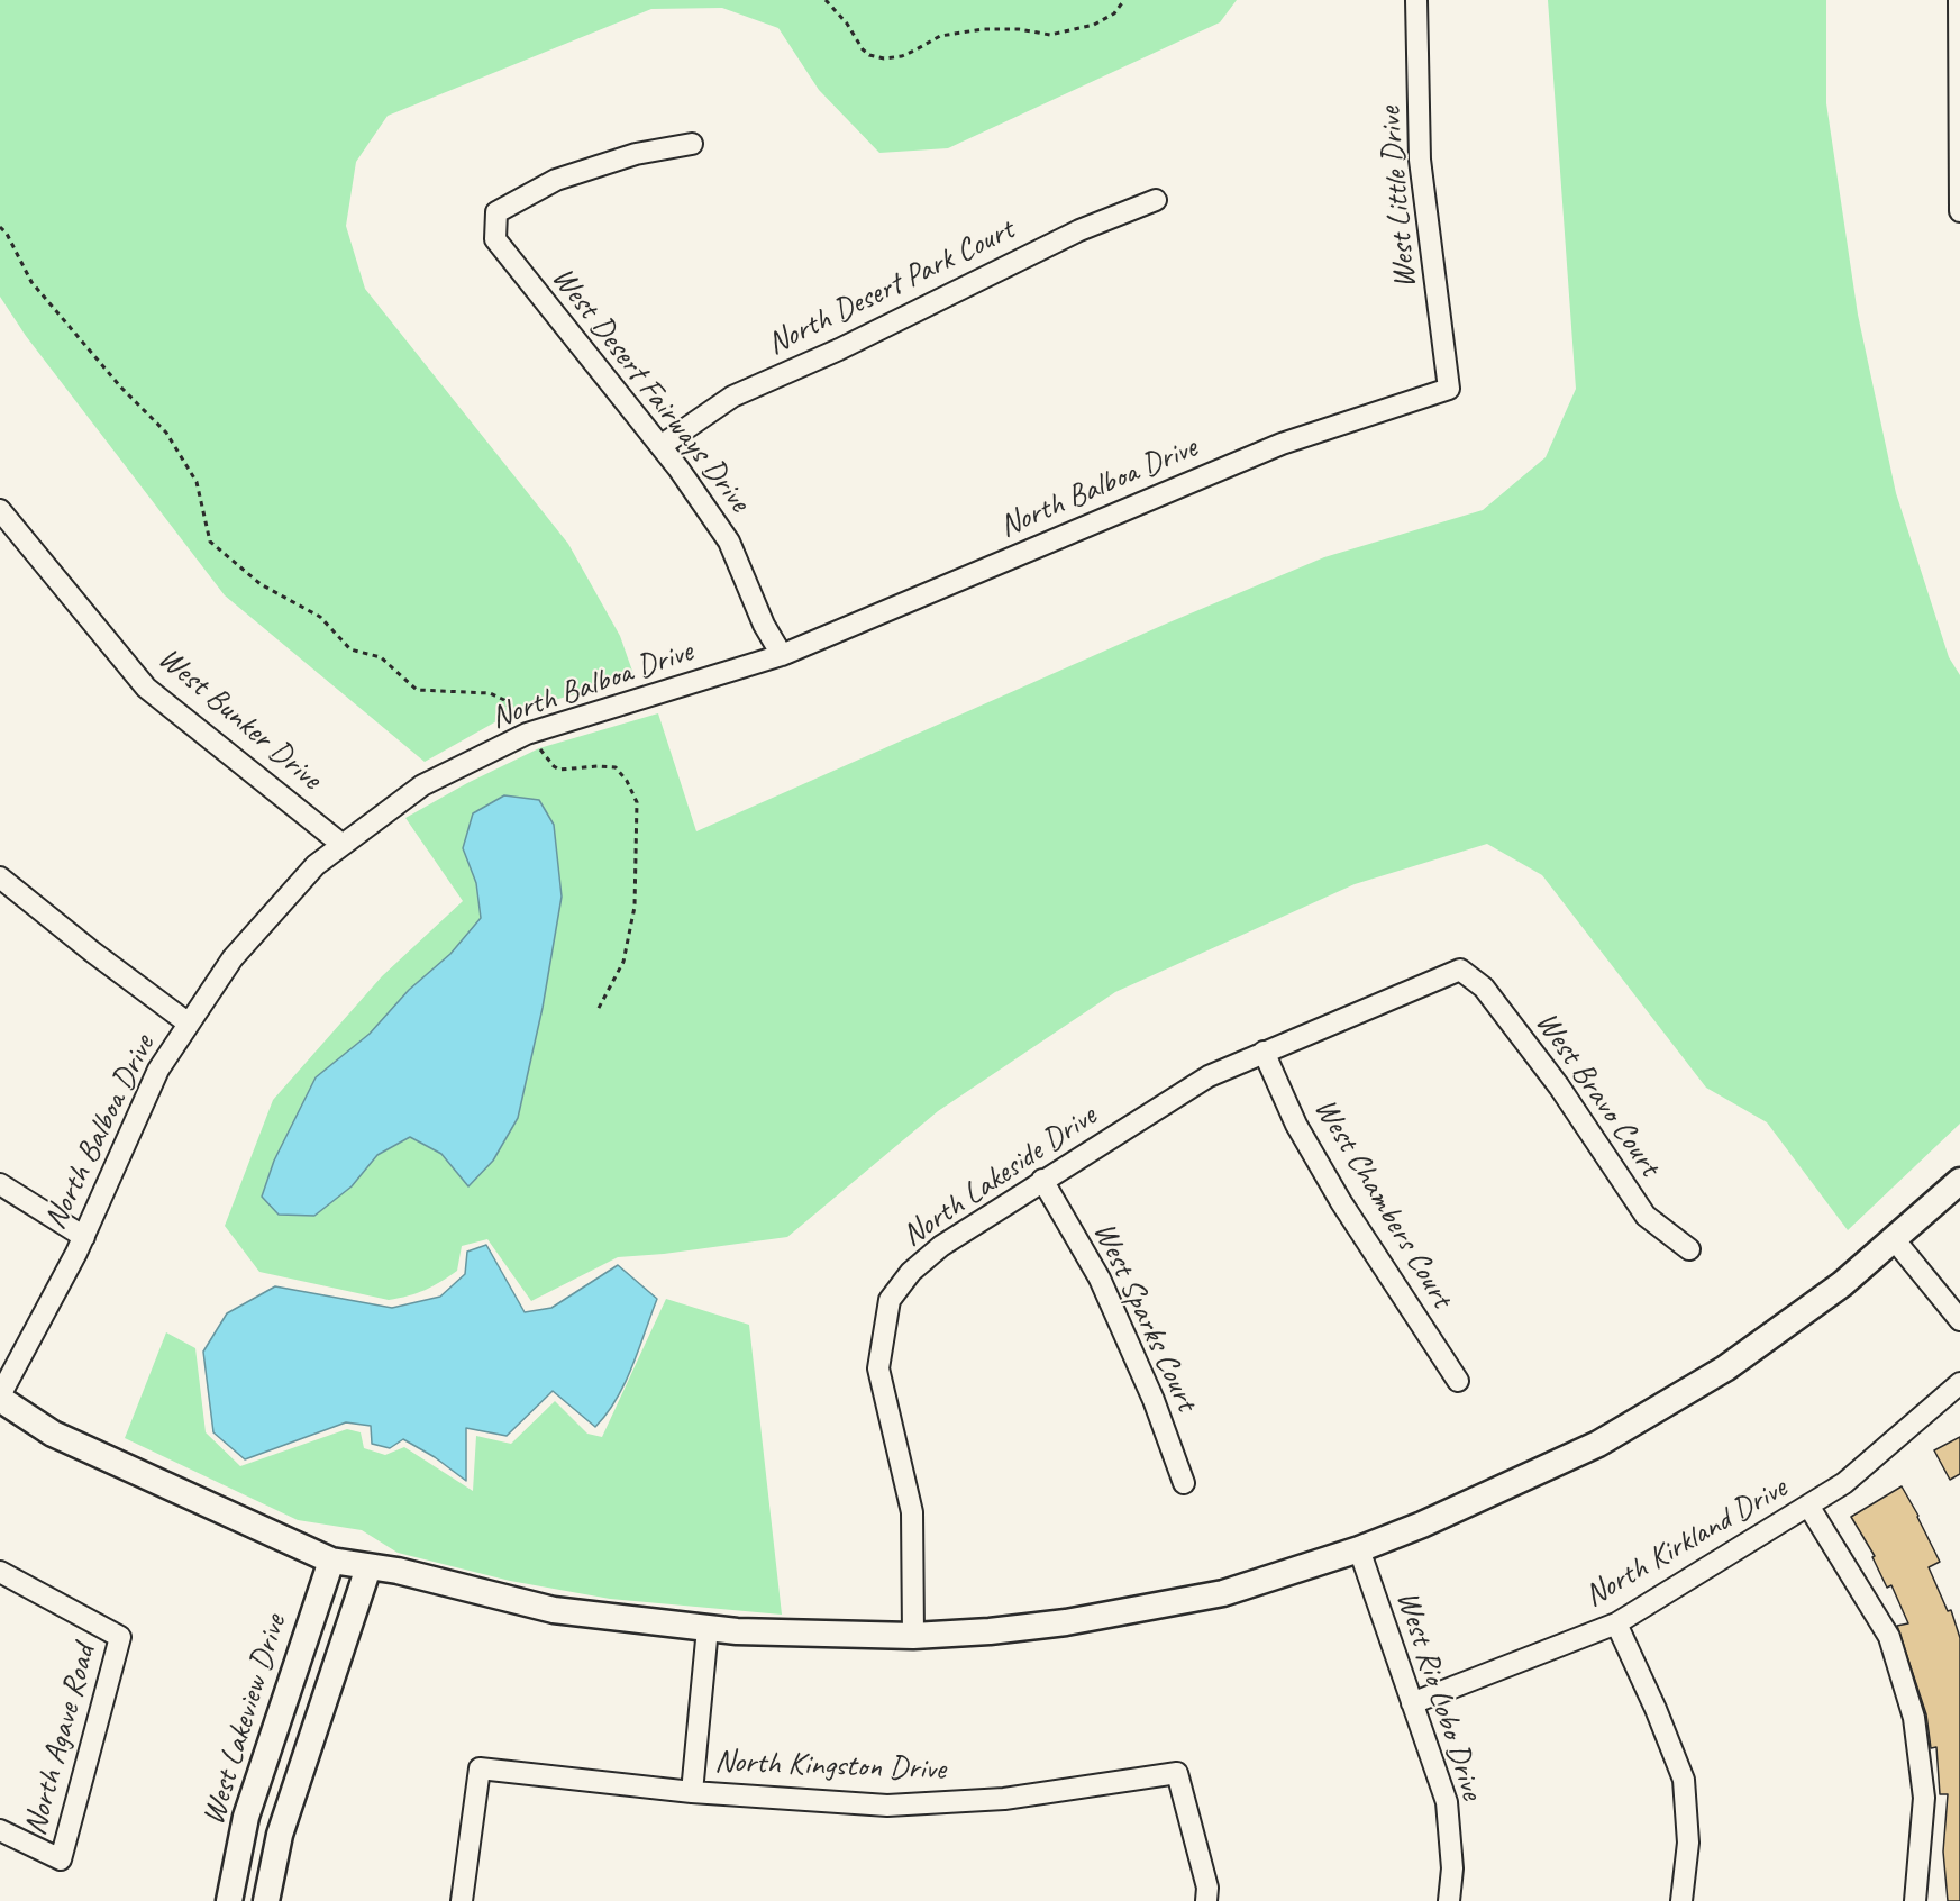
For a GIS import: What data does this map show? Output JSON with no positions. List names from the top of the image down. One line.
{"streets":{"street":["West Little Drive","North Desert Park Court","West Desert Fairways Drive","North Balboa Drive","West Bunker Drive","West Bravo Court","North Lakeside Drive","West Chambers Court","West Sparks Court","North Kirkland Drive","West Rio Lobo Drive","West Lakeview Drive","North Agave Road","North Kingston Drive"]},"crossings":[["West Little Drive","North Balboa Drive"],["North Desert Park Court","West Desert Fairways Drive"],["West Desert Fairways Drive","North Balboa Drive"],["North Balboa Drive","West Bunker Drive"],["West Bravo Court","North Lakeside Drive"],["North Lakeside Drive","West Chambers Court"],["North Lakeside Drive","West Sparks Court"],["North Kirkland Drive","West Rio Lobo Drive"]]}
